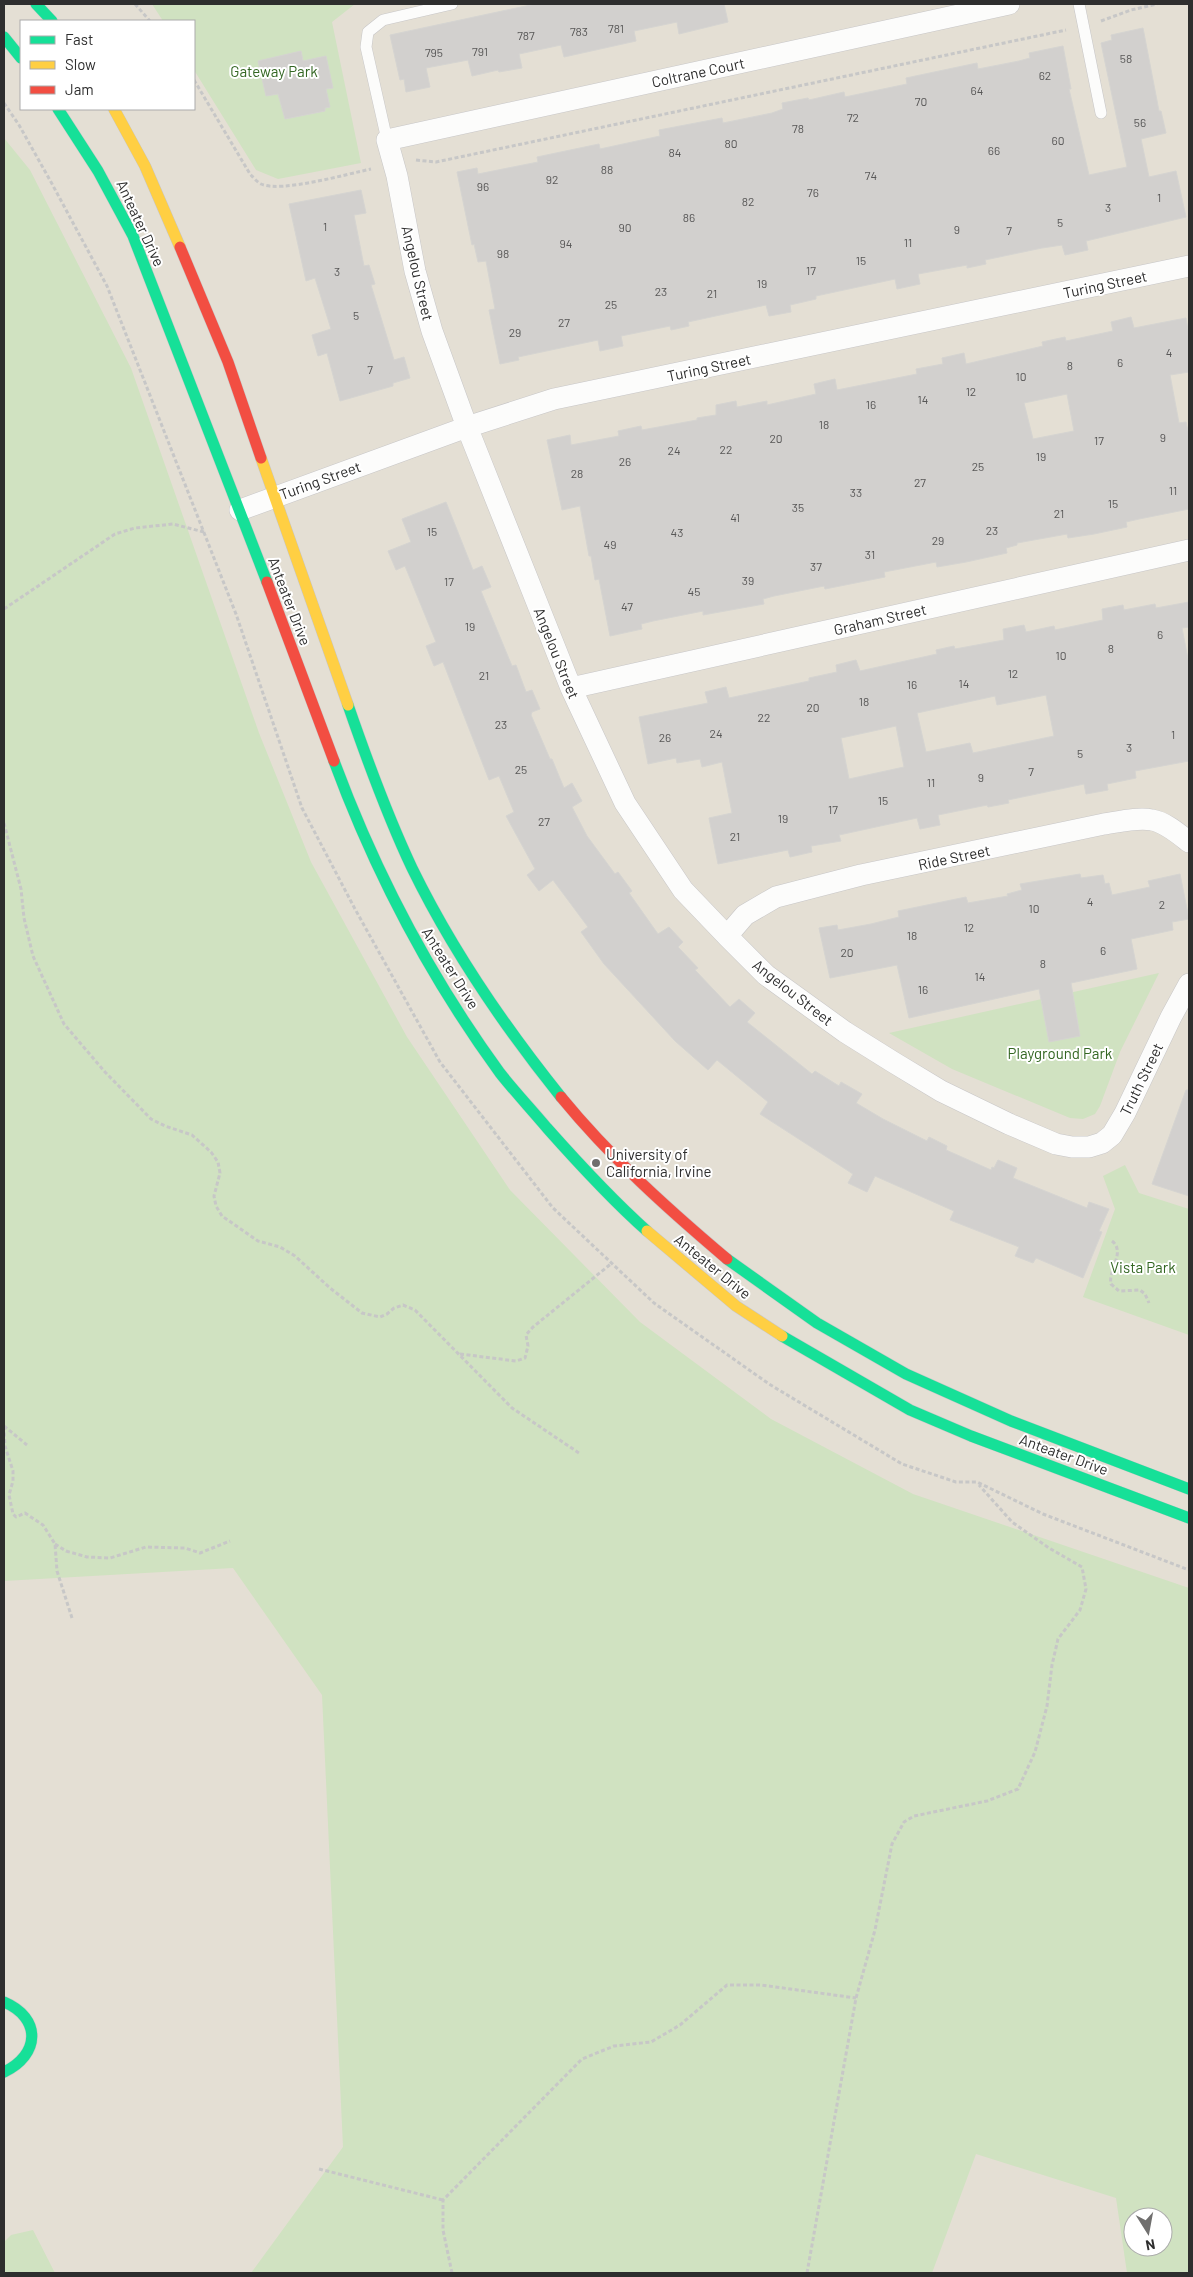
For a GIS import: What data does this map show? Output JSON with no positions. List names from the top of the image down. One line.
{"streets":{"main road":["Anteater Drive"],"street":["Coltrane Court","Angelou Street","Turing Street","Graham Street","Ride Street","Truth Street"]},"crossings":[["Coltrane Court","Angelou Street"],["Anteater Drive","Turing Street"],["Angelou Street","Turing Street"],["Angelou Street","Graham Street"],["Angelou Street","Ride Street"],["Angelou Street","Truth Street"]],"parks":["Gateway Park","Playground Park","Vista Park"],"places":["University of California, Irvine"],"house_numbers":["781","783","787","791","795","58","62","64","70","72","56","78","60","80","66","84","88","74","92","96","76","1","82","3","86","5","1","90","9","7","11","94","98","15","17","3","19","23","21","25","5","27","29","4","6","8","7","10","12","14","16","18","9","20","17","22","24","19","26","25","28","27","11","33","15","35","21","41","23","15","43","29","49","31","37","39","17","45","47","19","6","8","10","12","21","14","16","18","20","22","23","24","1","26","3","5","25","7","9","11","15","17","19","27","21","4","2","10","12","18","6","20","8","14","16"],"legend":["Fast","Slow","Jam"],"north":"bottom"}
